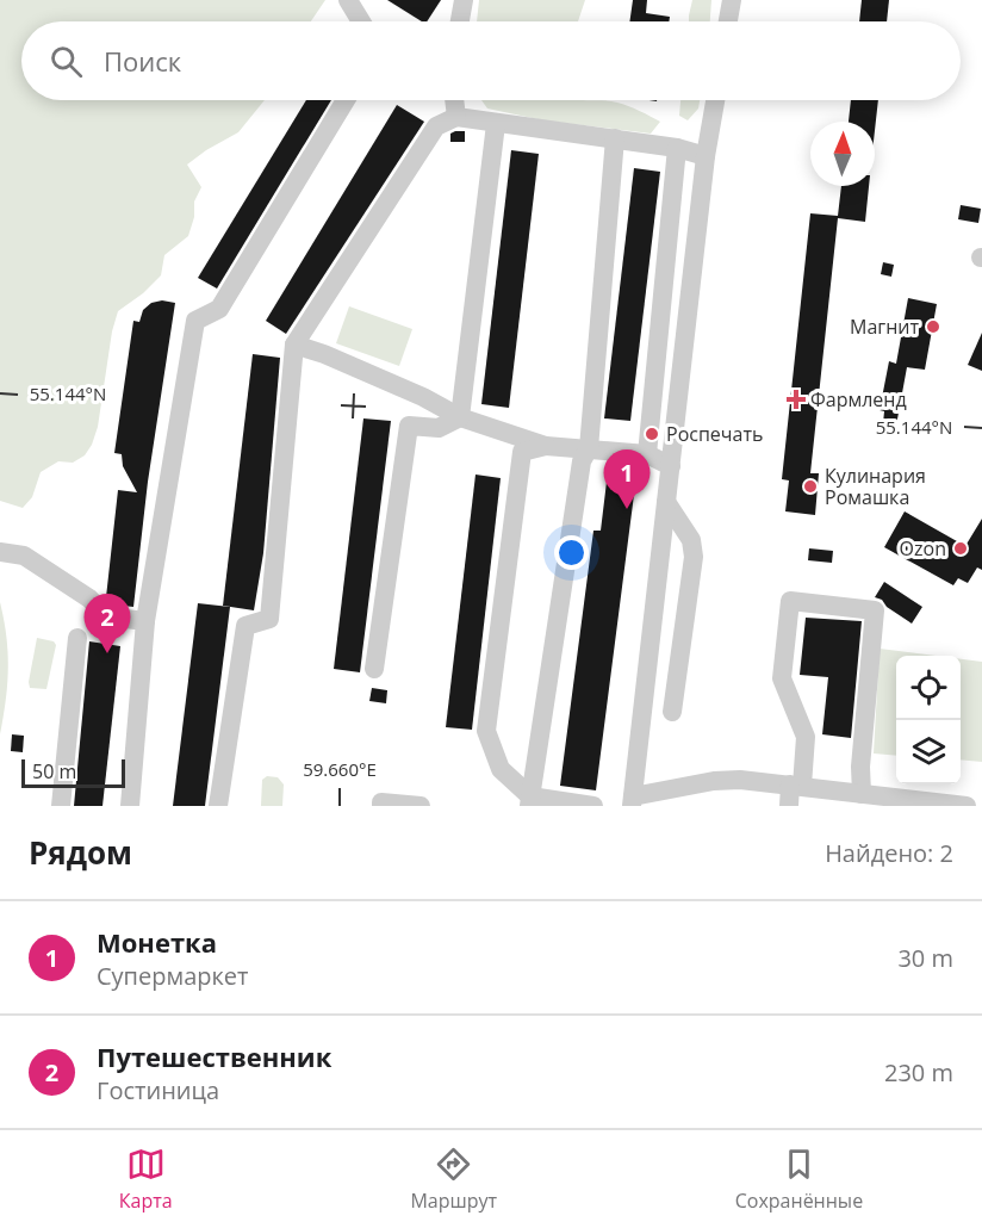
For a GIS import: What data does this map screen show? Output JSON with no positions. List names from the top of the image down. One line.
{"places":{"other":["Магнит","Роспечать","Кулинария Ромашка","Ozon"],"health":["Фармленд"]},"scale_bar":"50 m","north":"top","page":{"search":"Поиск","pins":["1","2"],"scale":"50 m","heading":["Рядом","Найдено: 2"],"list":[{"mark":"1","name":"Монетка","note":"Супермаркет","value":"30 m"},{"mark":"2","name":"Путешественник","note":"Гостиница","value":"230 m"}],"nav":["Карта","Маршрут","Сохранённые"]},"coordinates":["55.144°N","59.660°E"]}
